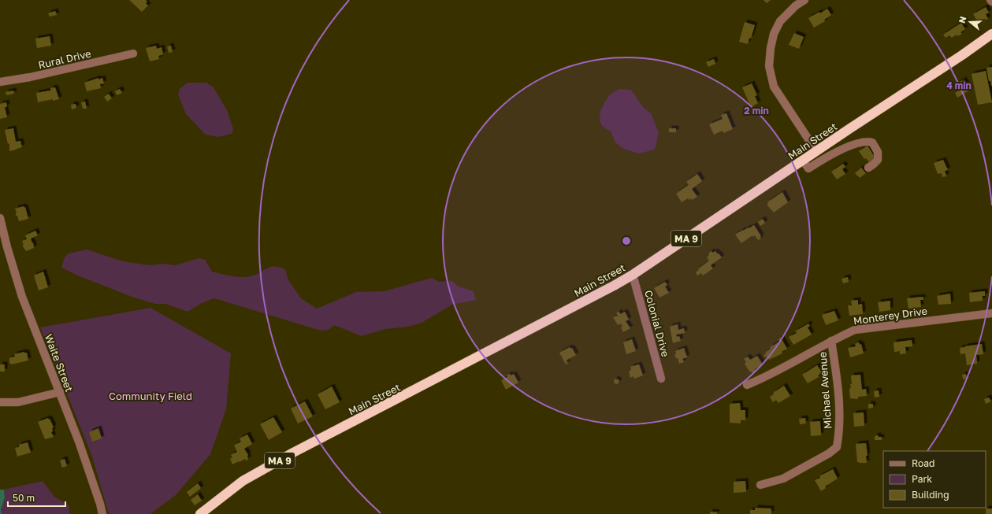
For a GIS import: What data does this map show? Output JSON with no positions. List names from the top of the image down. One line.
{"streets":{"highway":["Main Street","MA 9"],"street":["Rural Drive","Monterey Drive","Colonial Drive","Waite Street","Michael Avenue"]},"crossings":[["Main Street","Colonial Drive"],["Monterey Drive","Michael Avenue"]],"parks":["Community Field"],"legend":["Road","Park","Building"],"scale_bar":"50 m","north":"left","rings":["4 min","2 min"]}
